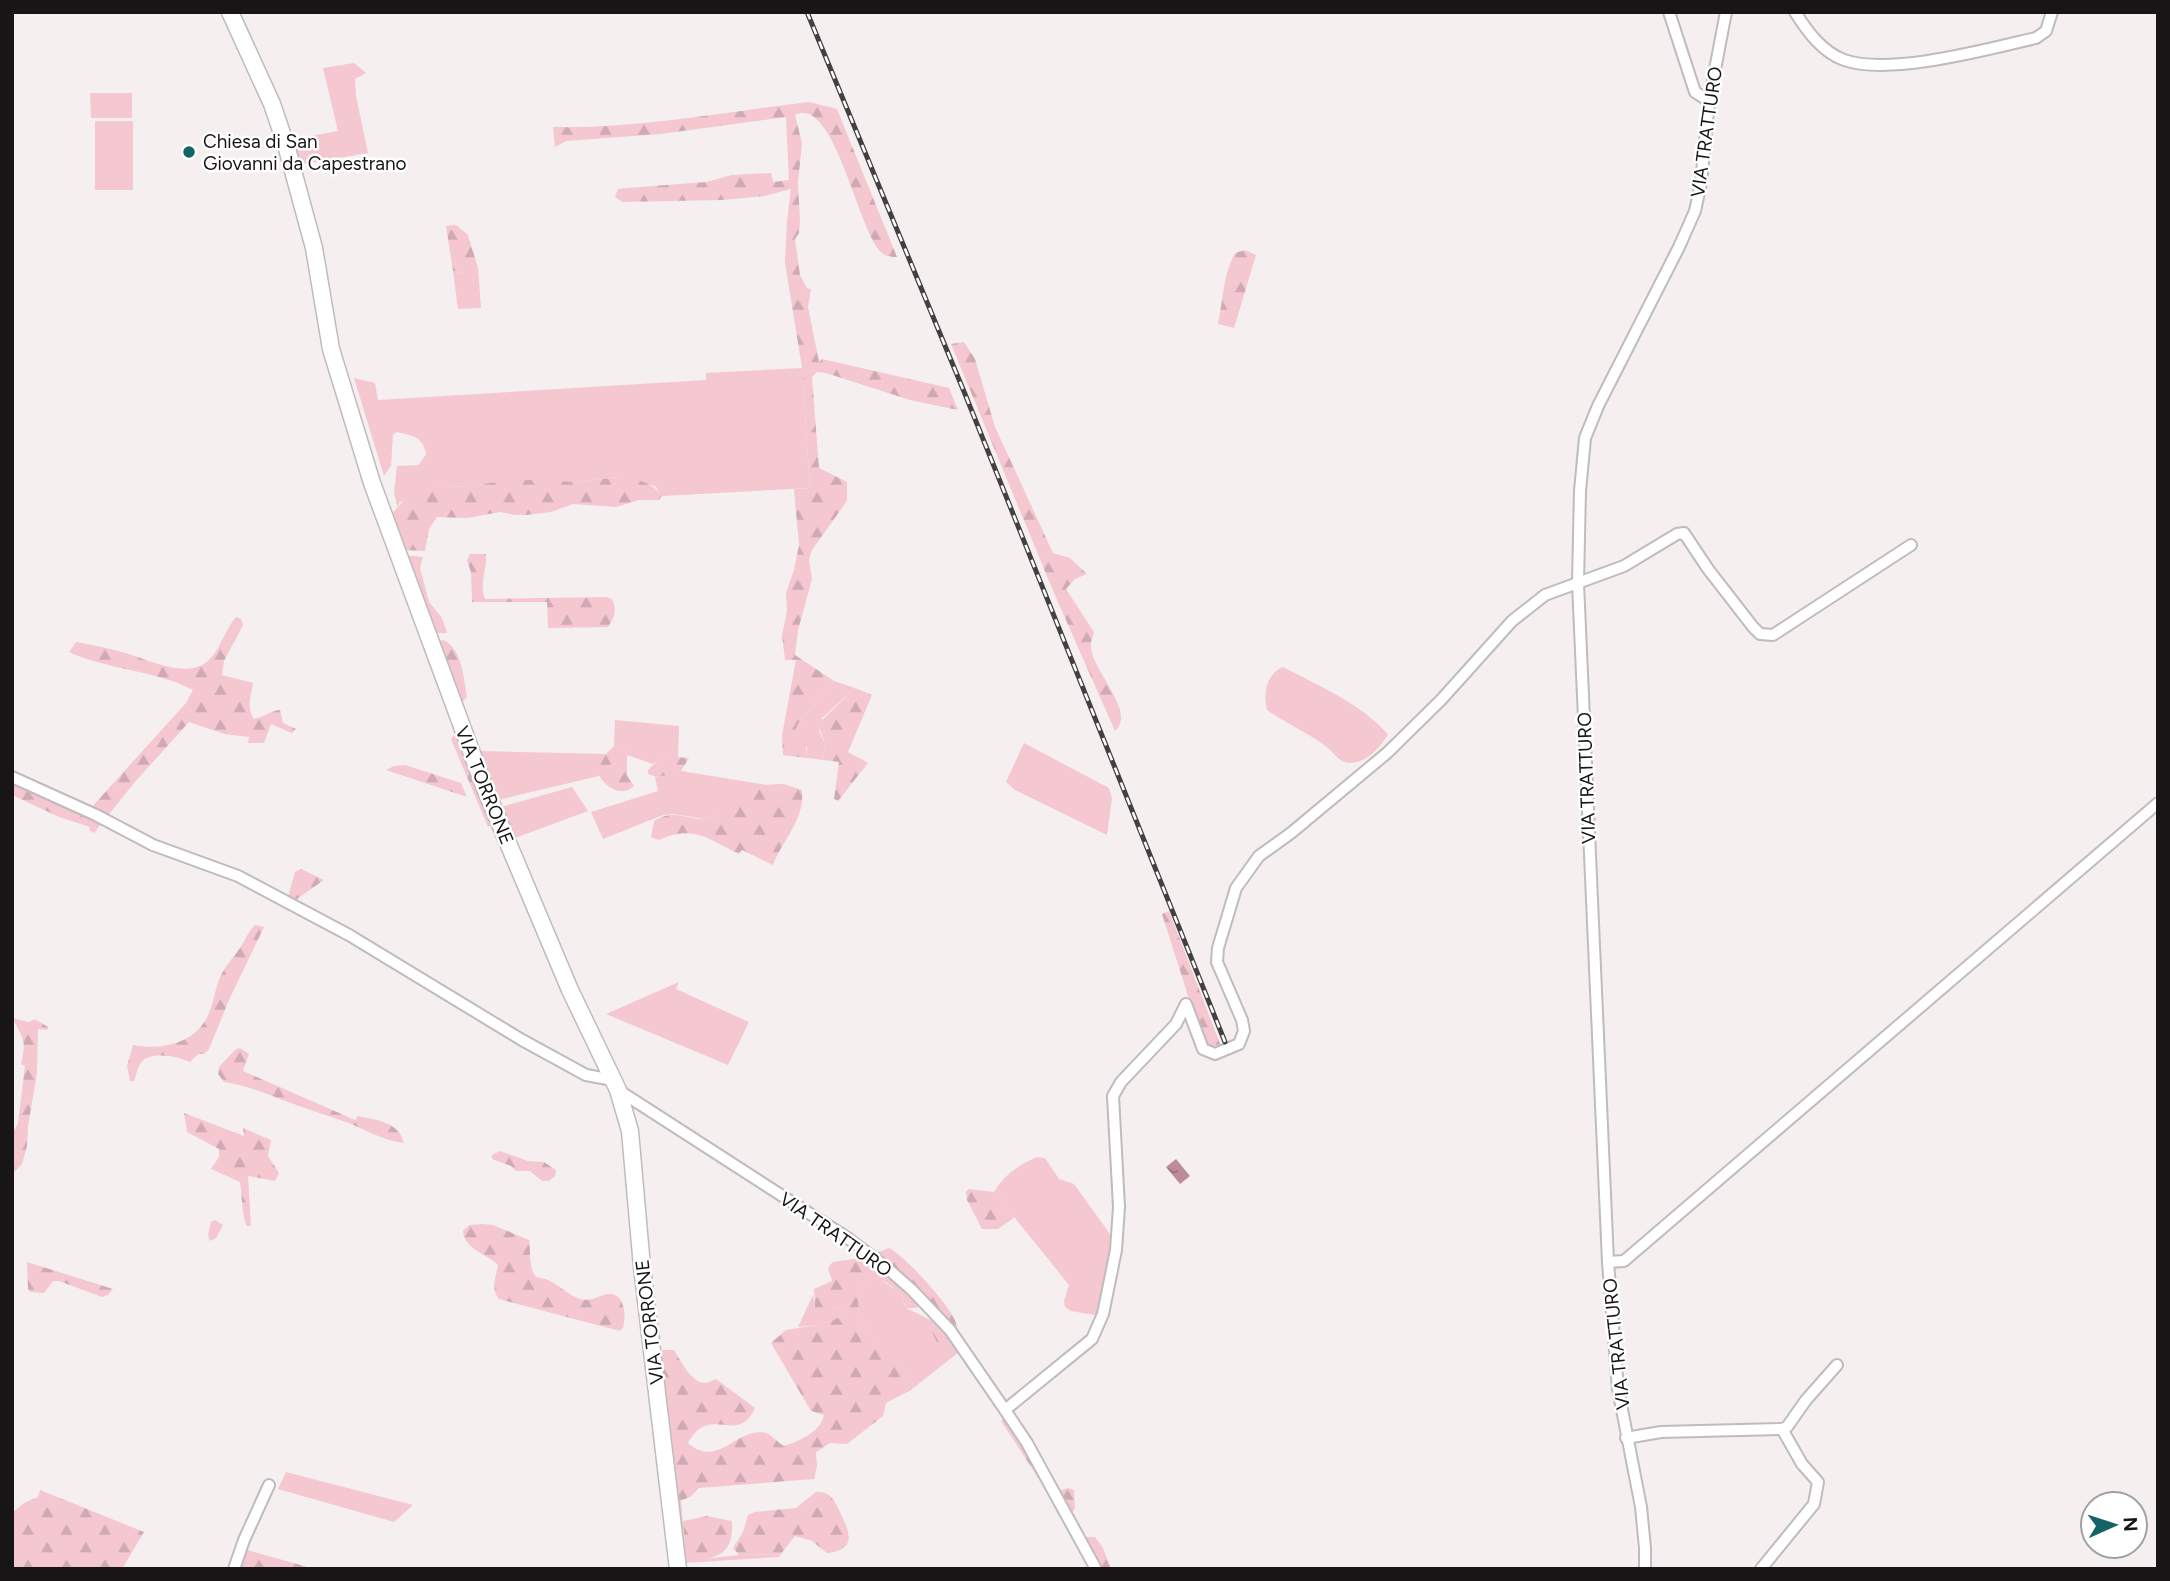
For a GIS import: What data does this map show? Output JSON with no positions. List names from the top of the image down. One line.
{"streets":{"main road":["VIA TORRONE"],"street":["VIA TRATTURO"]},"crossings":[["VIA TRATTURO","VIA TORRONE"]],"places":["Chiesa di San Giovanni da Capestrano"],"north":"right"}
